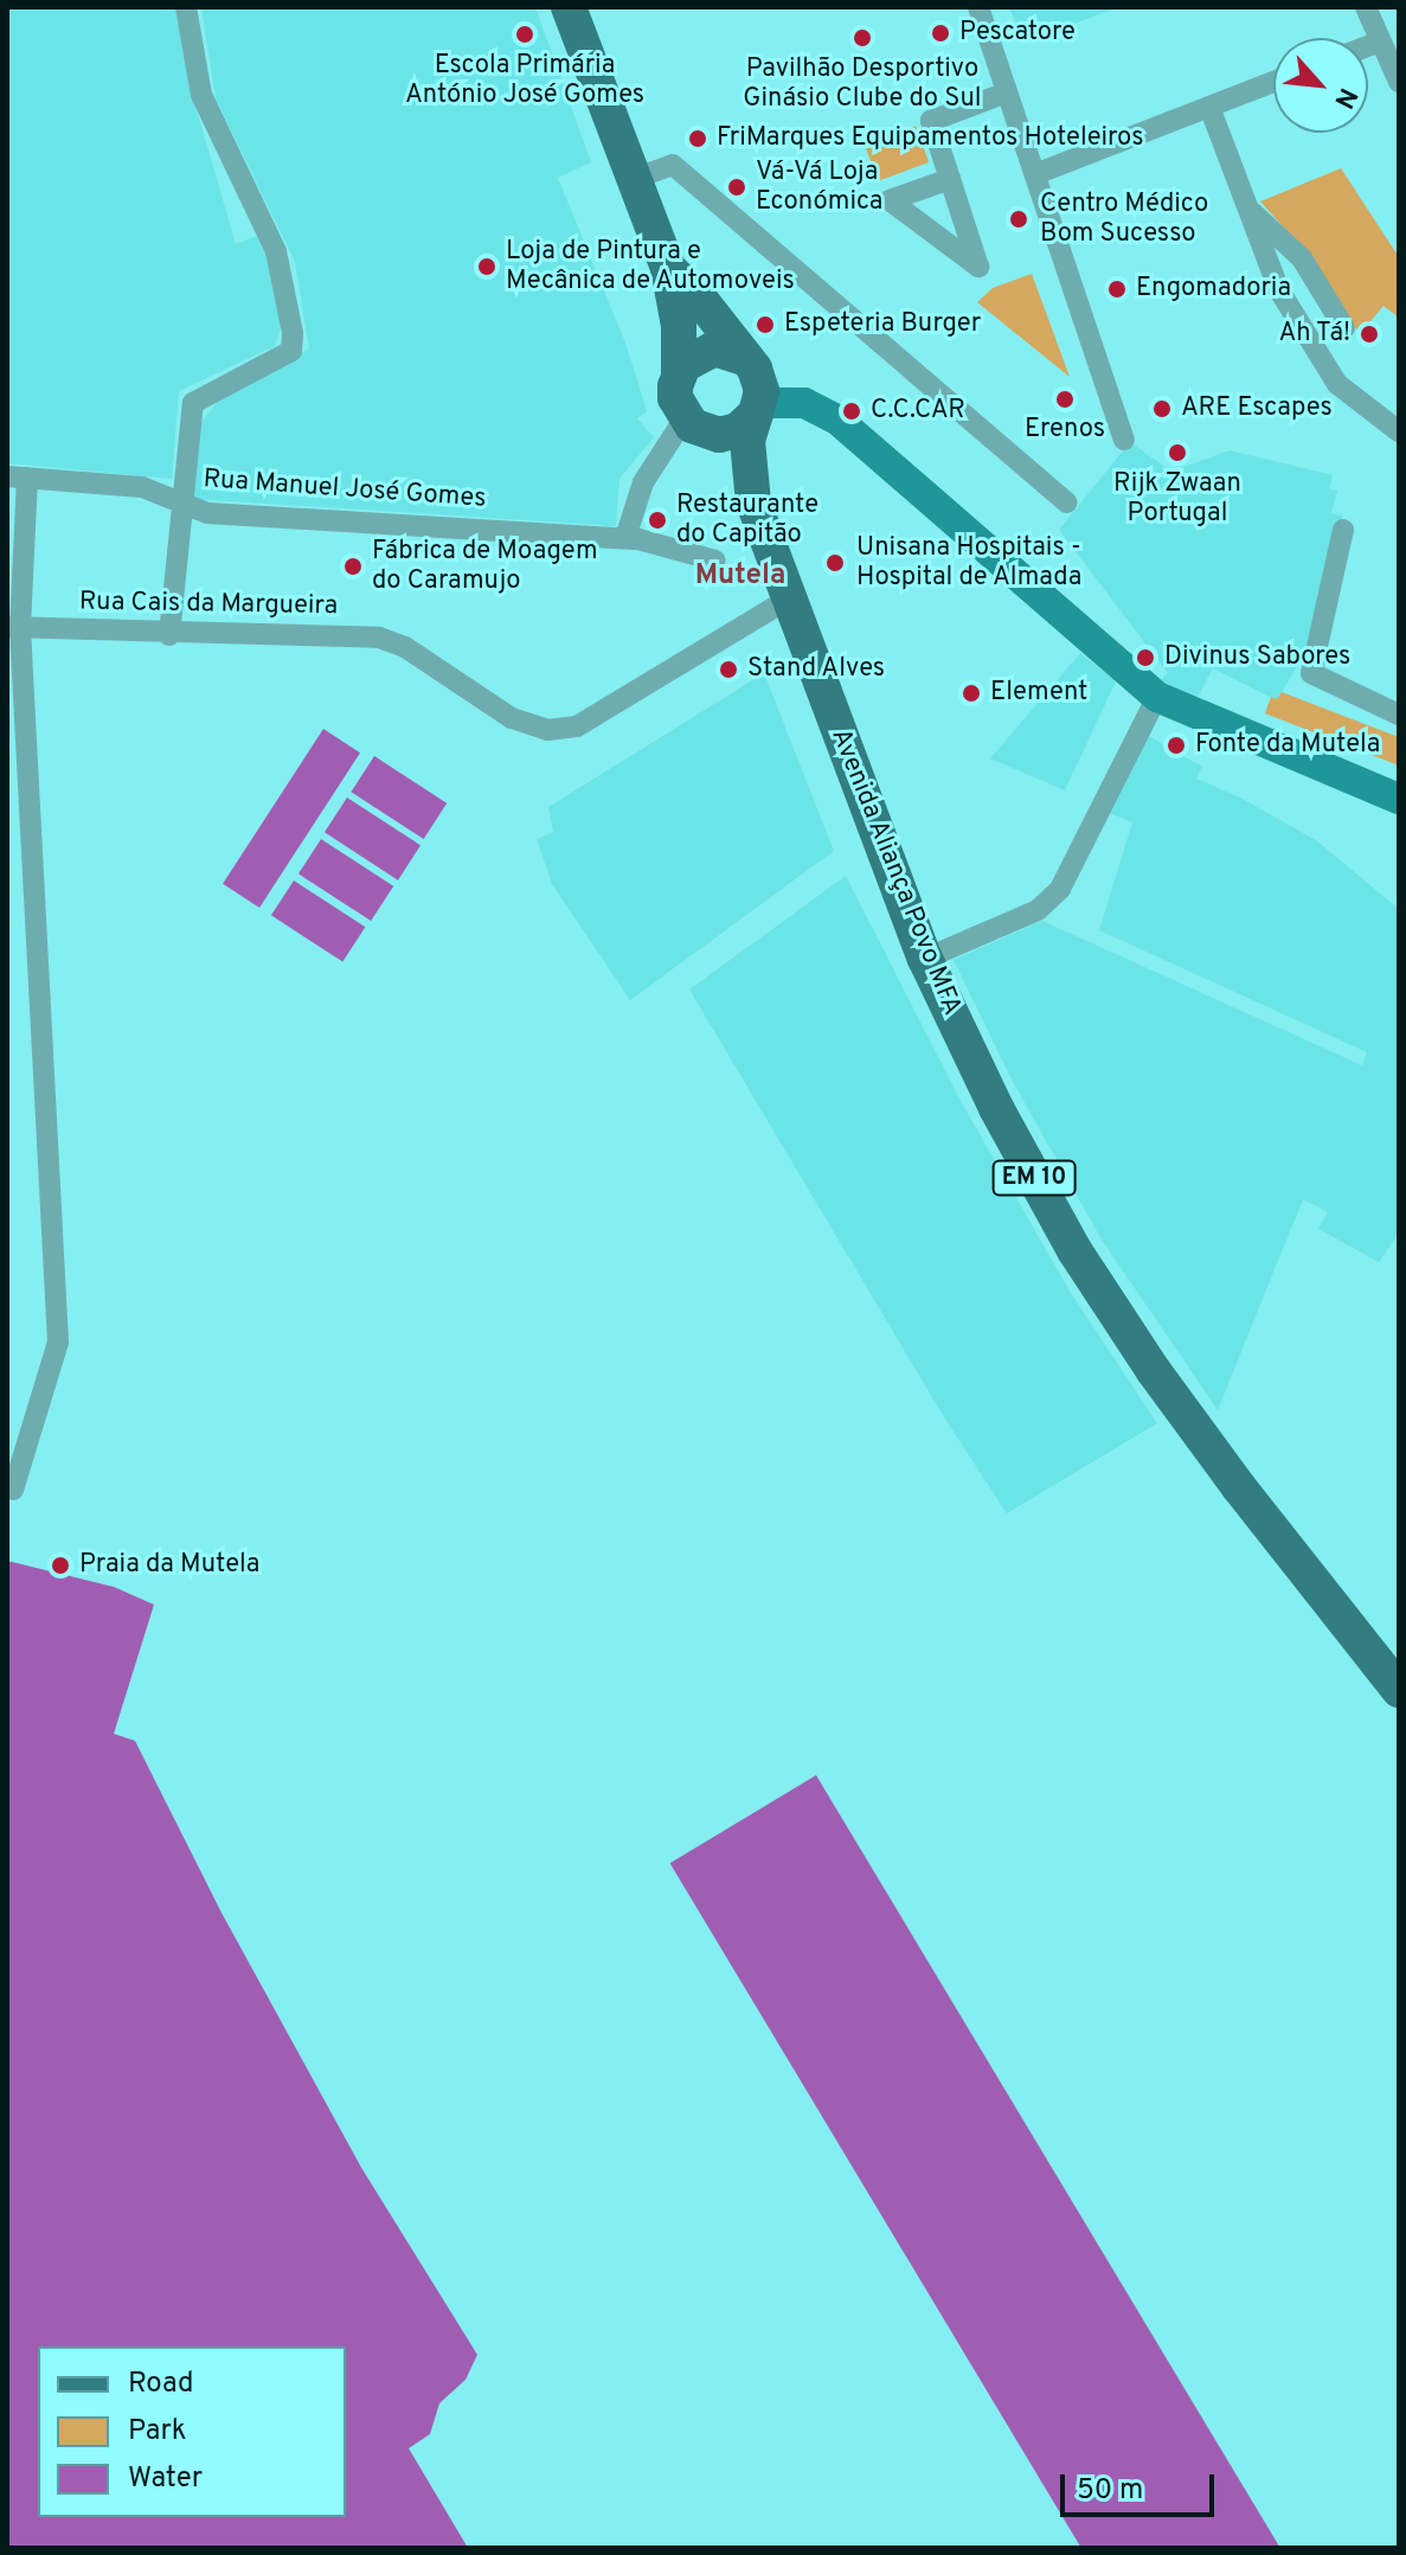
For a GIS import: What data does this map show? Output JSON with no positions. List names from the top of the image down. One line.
{"streets":{"main road":["Avenida Aliança Povo MFA","EM 10"],"street":["Rua Manuel José Gomes","Rua Cais da Margueira"]},"crossings":[["Rua Cais da Margueira","Avenida Aliança Povo MFA"],["Avenida Aliança Povo MFA","EM 10"]],"districts":["Mutela"],"places":["Pescatore","Escola Primária António José Gomes","Pavilhão Desportivo Ginásio Clube do Sul","FriMarques Equipamentos Hoteleiros","Vá-Vá Loja Económica","Centro Médico Bom Sucesso","Loja de Pintura e Mecânica de Automoveis","Engomadoria","Espeteria Burger","Ah Tá!","Erenos","ARE Escapes","C.C.CAR","Rijk Zwaan Portugal","Restaurante do Capitão","Unisana Hospitais - Hospital de Almada","Fábrica de Moagem do Caramujo","Divinus Sabores","Stand Alves","Element","Fonte da Mutela","Praia da Mutela"],"legend":["Road","Park","Water"],"scale_bar":"50 m","north":"bottom right"}
